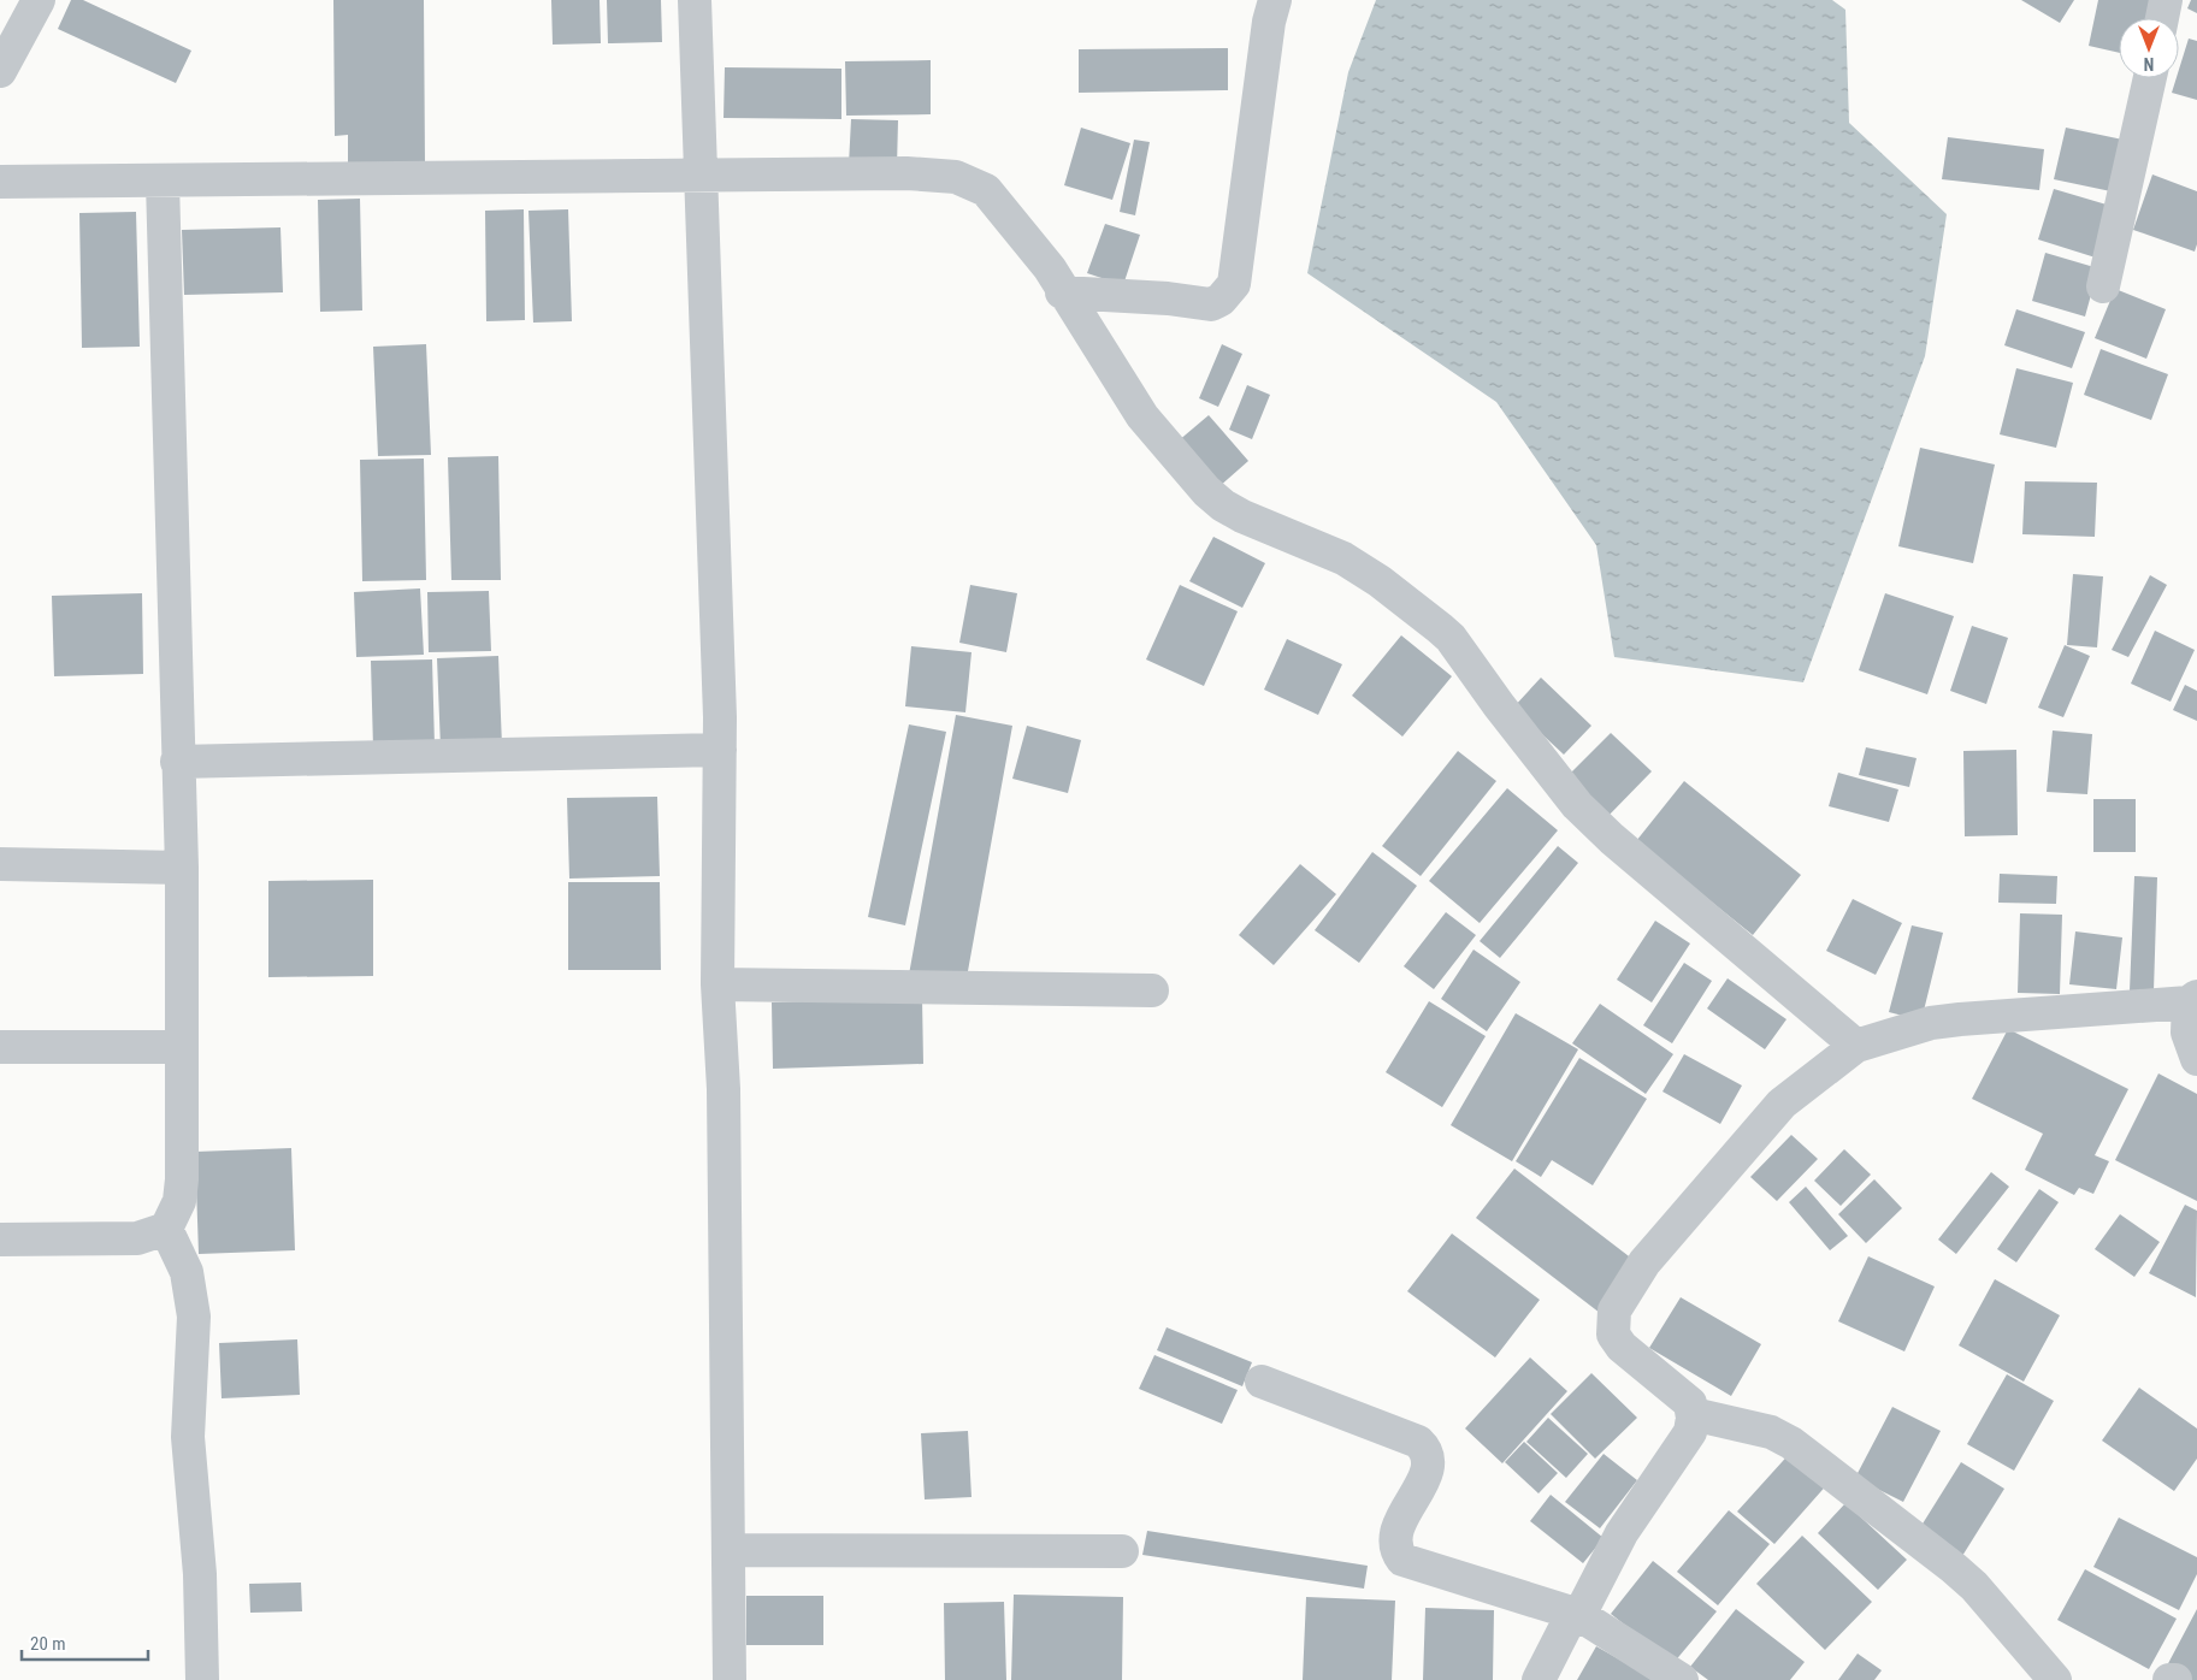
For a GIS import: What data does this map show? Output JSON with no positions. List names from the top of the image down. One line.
{"scale_bar":"20 m","north":"bottom"}
